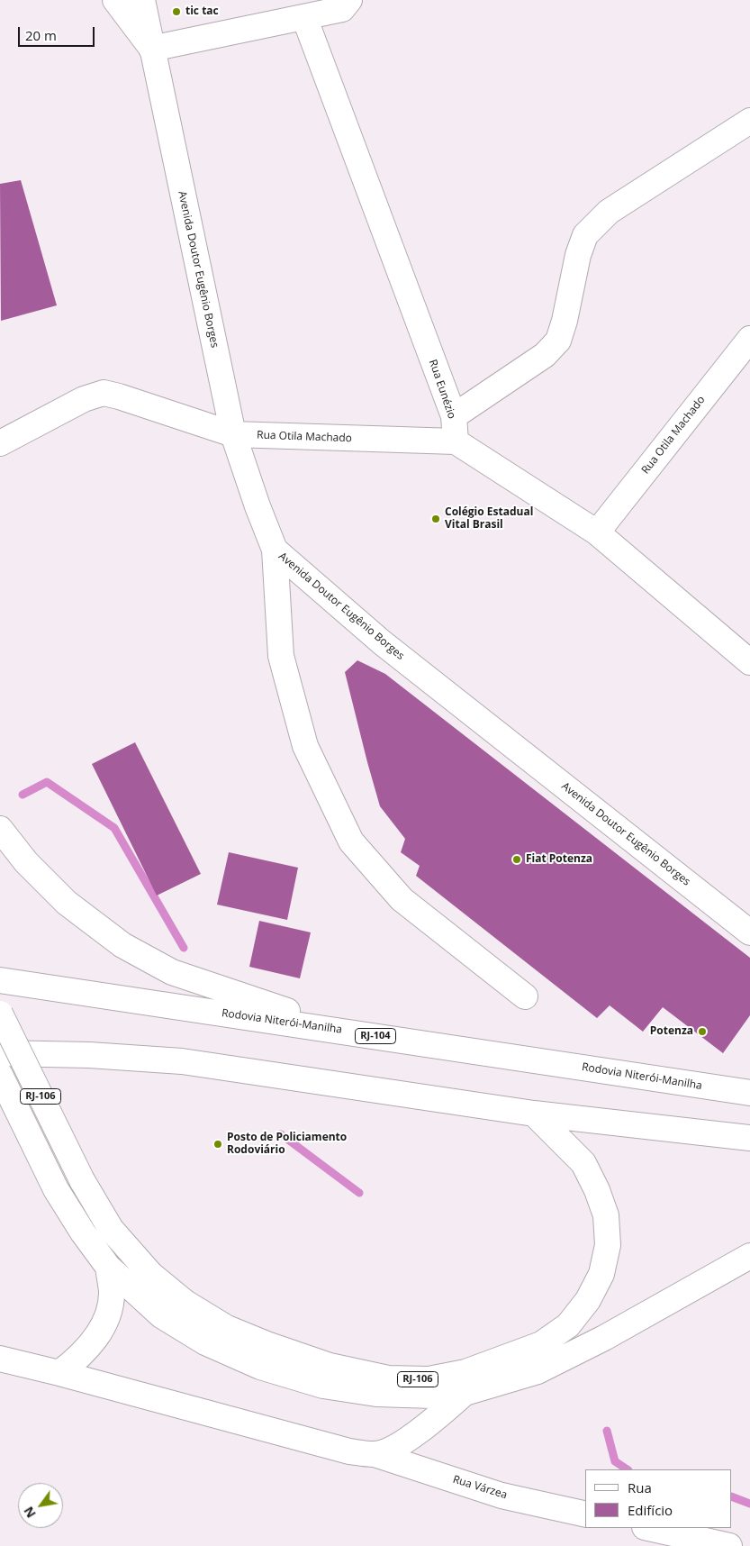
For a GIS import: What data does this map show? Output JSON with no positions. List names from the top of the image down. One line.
{"streets":{"main road":["Avenida Doutor Eugênio Borges","Rua Eunézio","Rua Otila Machado","Rodovia Niterói-Manilha","RJ-104","RJ-106","Rua Várzea"]},"crossings":[["Avenida Doutor Eugênio Borges","Rua Otila Machado"],["Rua Eunézio","Rua Otila Machado"]],"places":["tic tac","Colégio Estadual Vital Brasil","Fiat Potenza","Potenza","Posto de Policiamento Rodoviário"],"legend":["Rua","Edifício"],"scale_bar":"20 m","north":"bottom left"}
